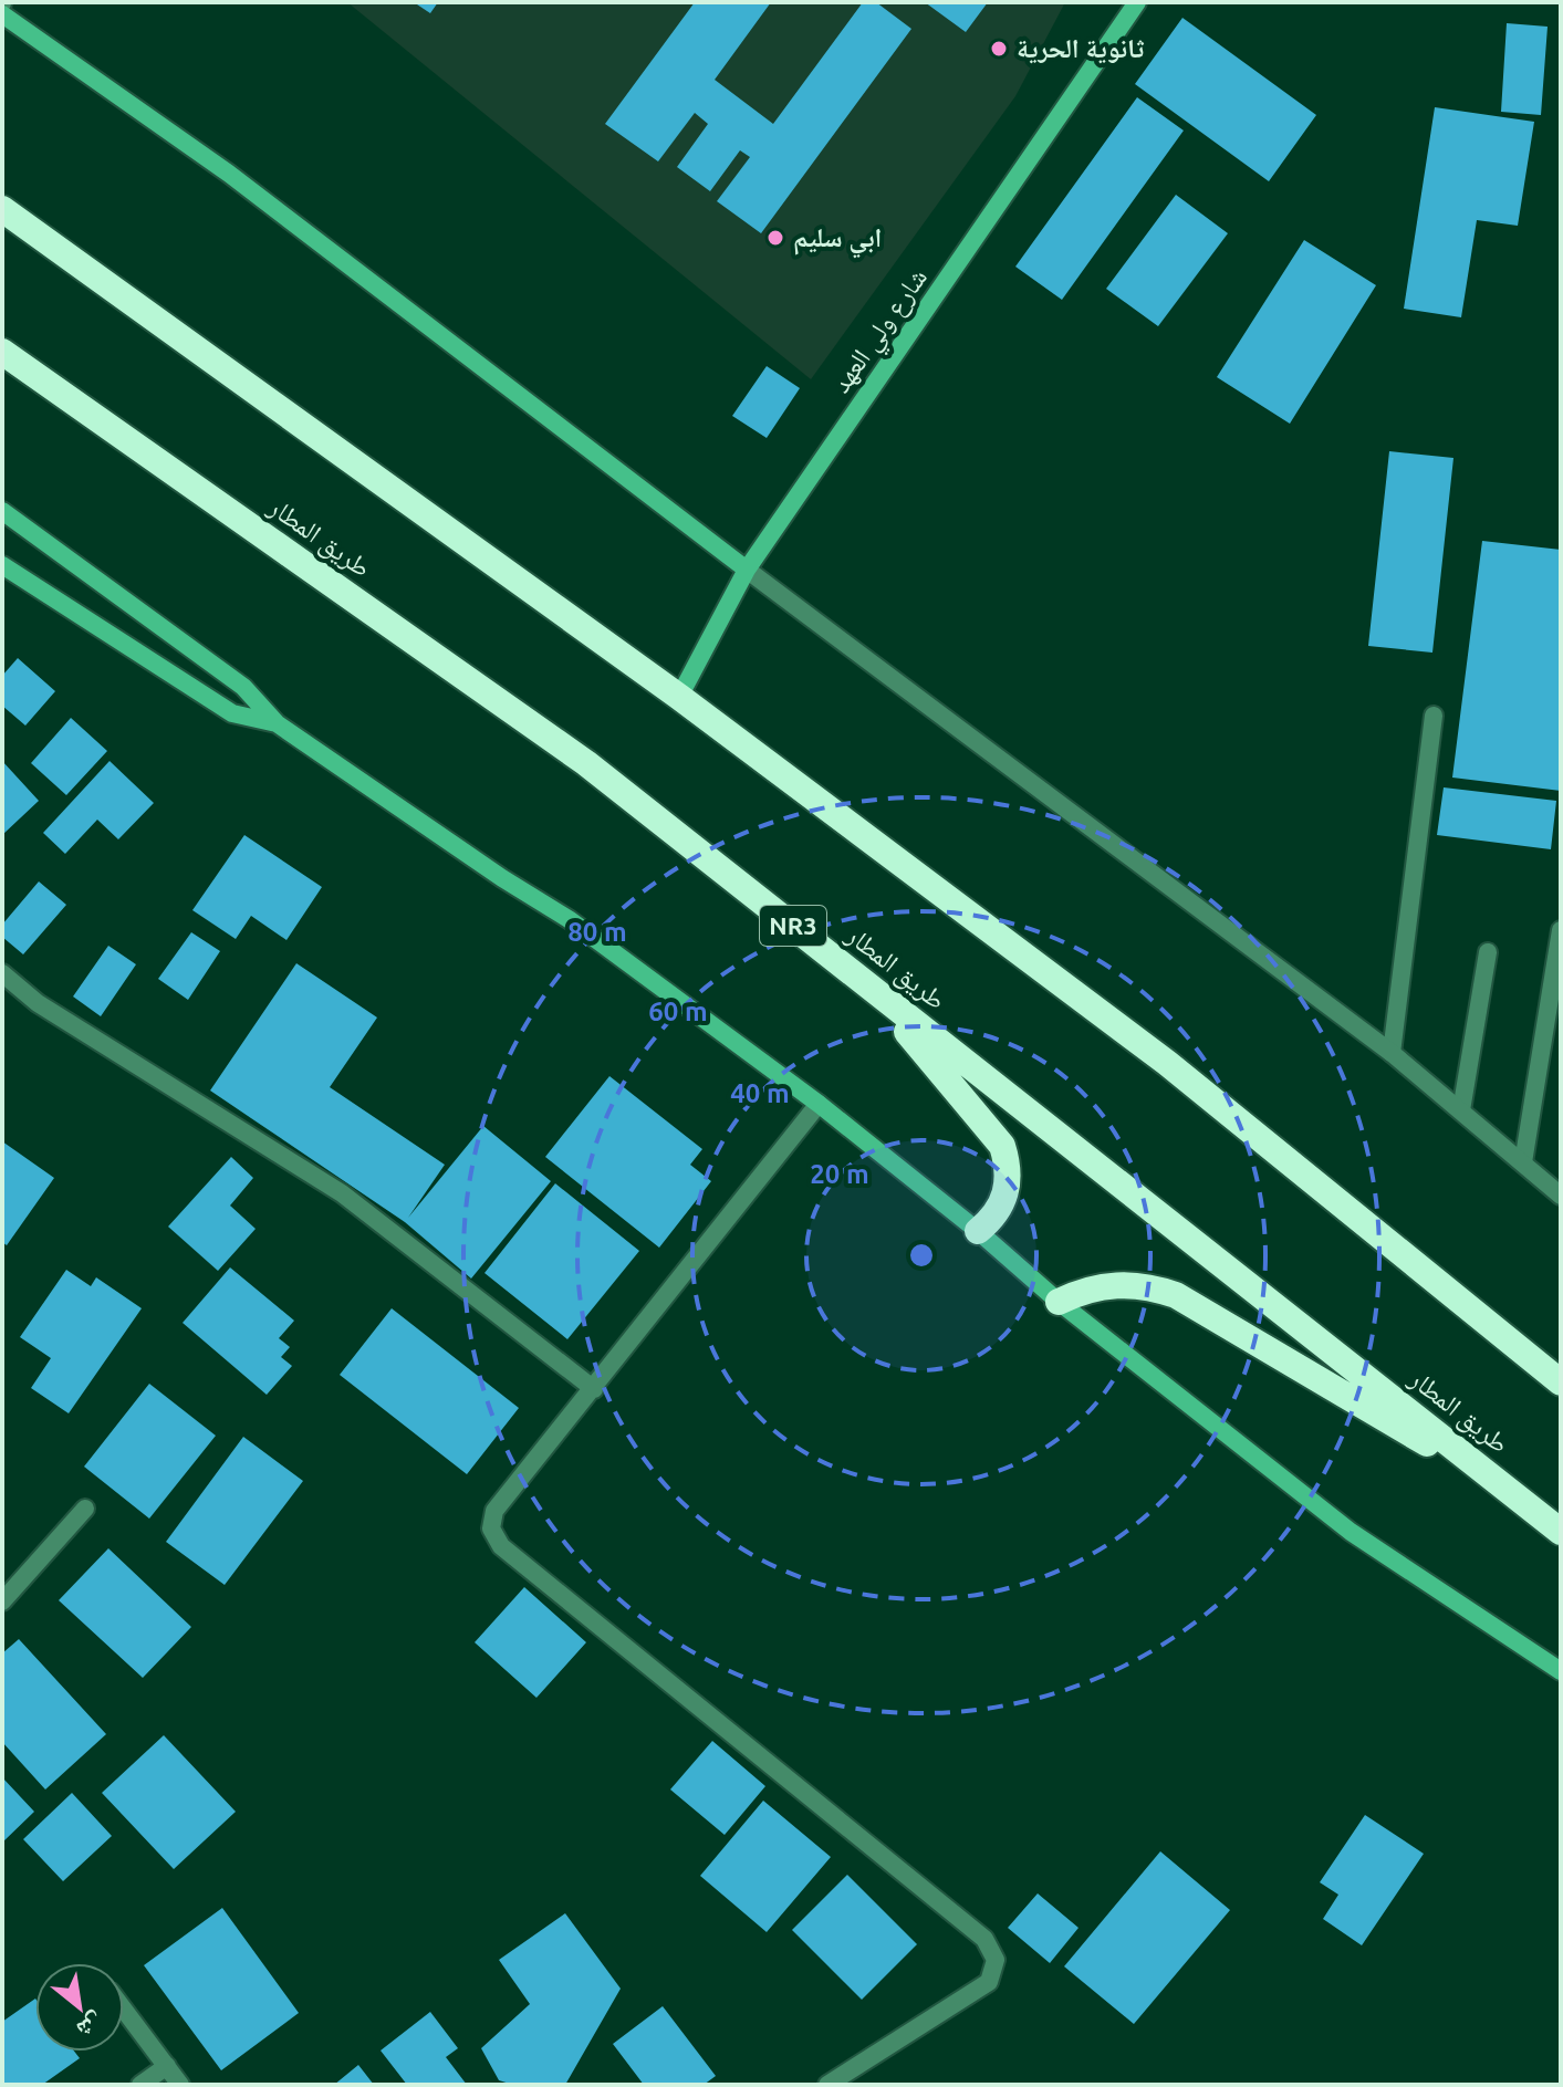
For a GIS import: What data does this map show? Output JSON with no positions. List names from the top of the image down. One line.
{"streets":{"highway":["طريق المطار","NR3"],"street":["شارع ولي العهد"]},"places":["ثانوية الحرية","ابي سليم"],"north":"bottom right","rings":["80 m","60 m","40 m","20 m"]}
